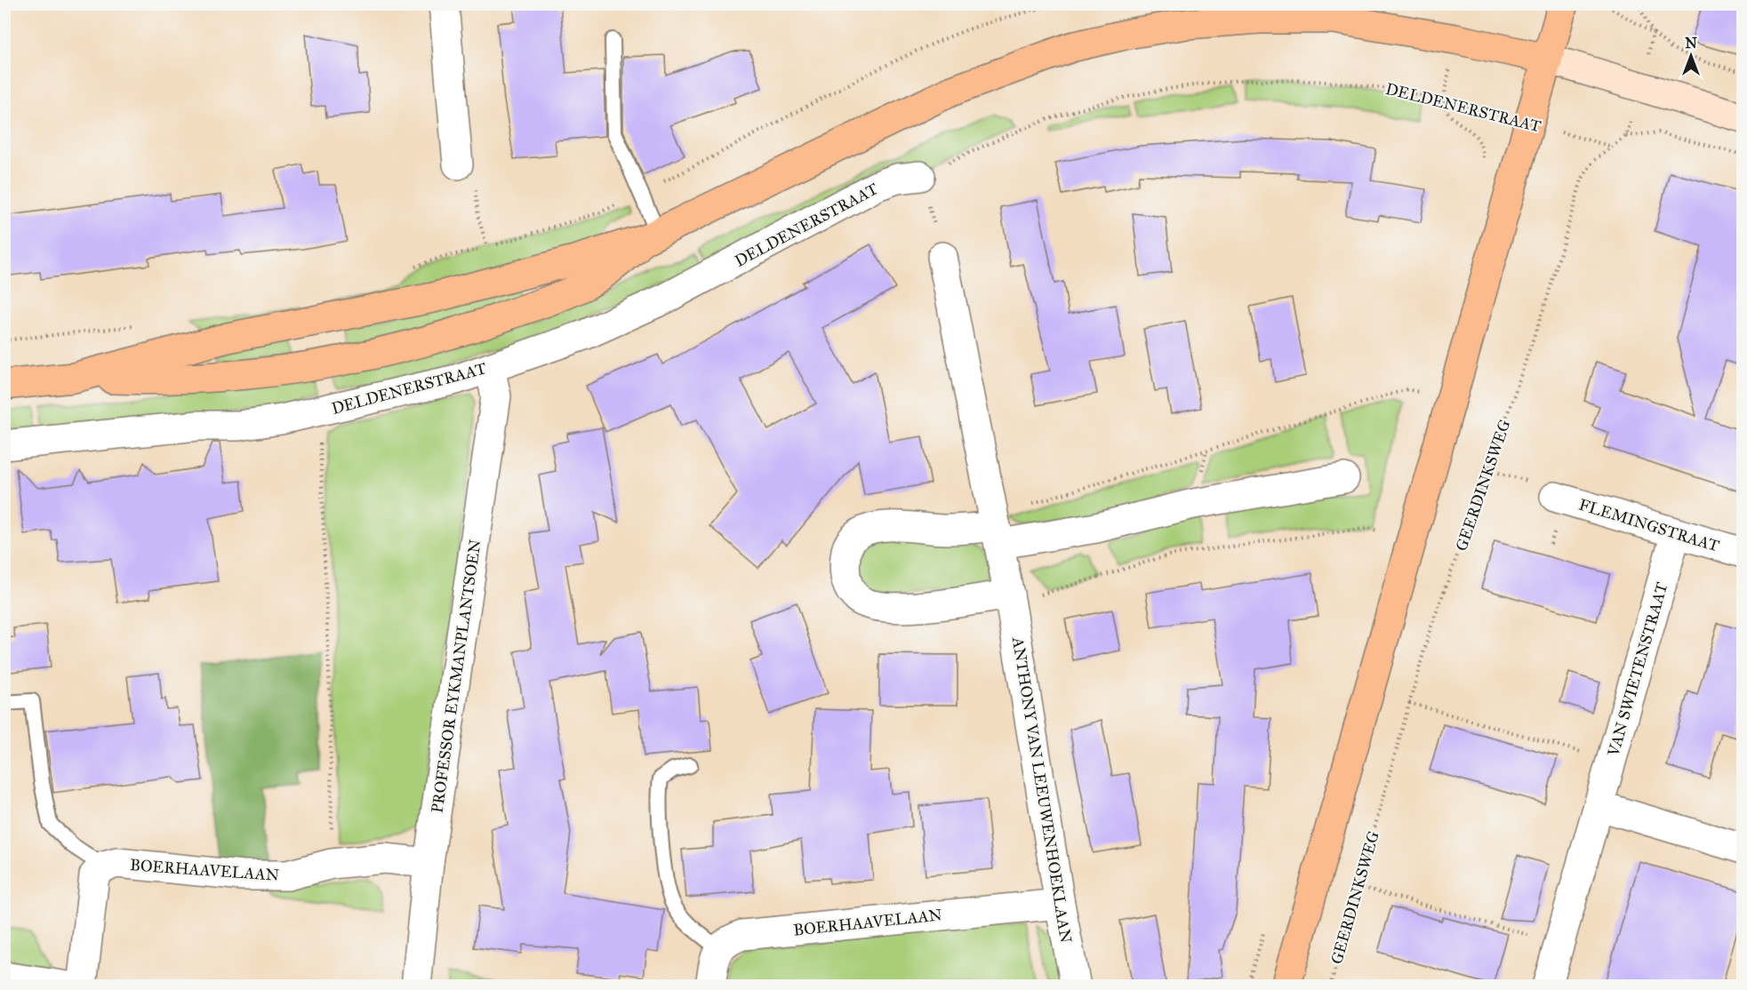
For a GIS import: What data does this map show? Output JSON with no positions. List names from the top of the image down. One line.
{"streets":{"street":["DELDENERSTRAAT","FLEMINGSTRAAT","VAN SWIETENSTRAAT","PROFESSOR EYKMANPLANTSOEN","ANTHONY VAN LEEUWENHOEKLAAN","BOERHAAVELAAN"],"path":["GEERDINKSWEG"]},"crossings":[["DELDENERSTRAAT","GEERDINKSWEG"],["DELDENERSTRAAT","PROFESSOR EYKMANPLANTSOEN"],["FLEMINGSTRAAT","VAN SWIETENSTRAAT"],["PROFESSOR EYKMANPLANTSOEN","BOERHAAVELAAN"],["ANTHONY VAN LEEUWENHOEKLAAN","BOERHAAVELAAN"]],"north":"top"}
